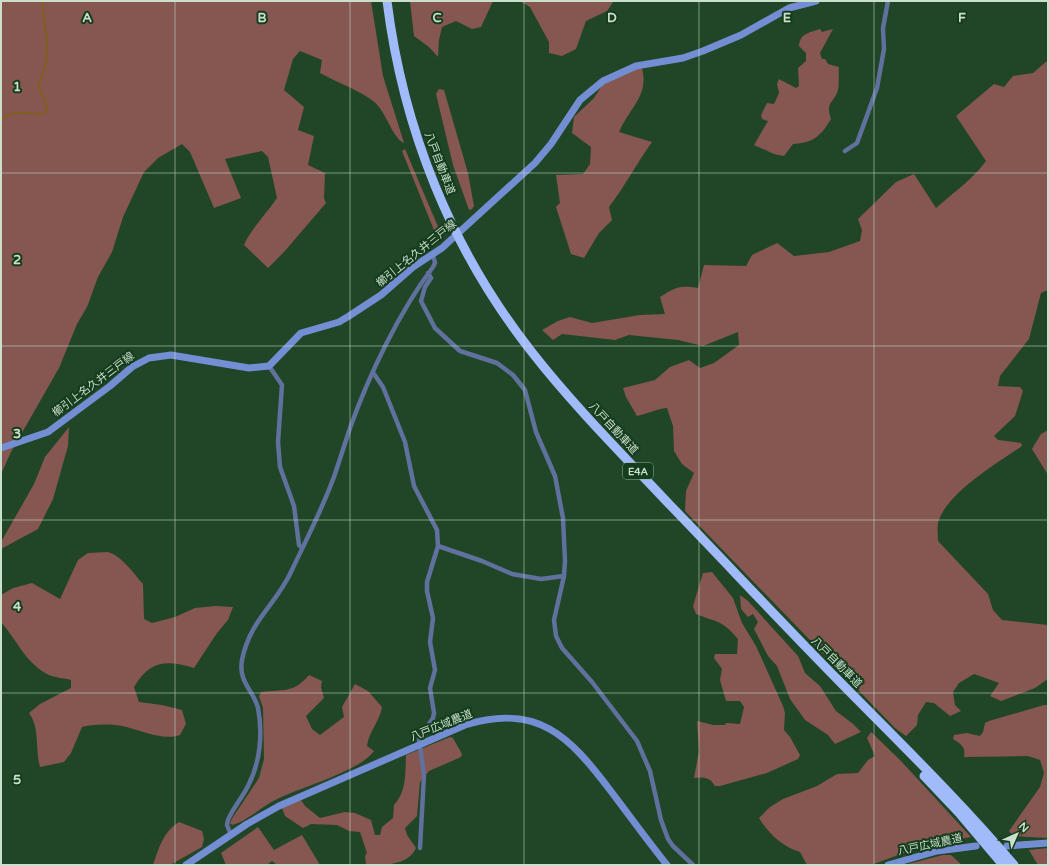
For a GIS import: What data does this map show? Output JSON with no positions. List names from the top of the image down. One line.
{"streets":{"highway":["八戸自動車道","E4A"],"main road":["櫛引上名久井三戸線","八戸広域農道"]},"north":"top right","grid":{"columns":["A","B","C","D","E","F"],"rows":["1","2","3","4","5"]}}
